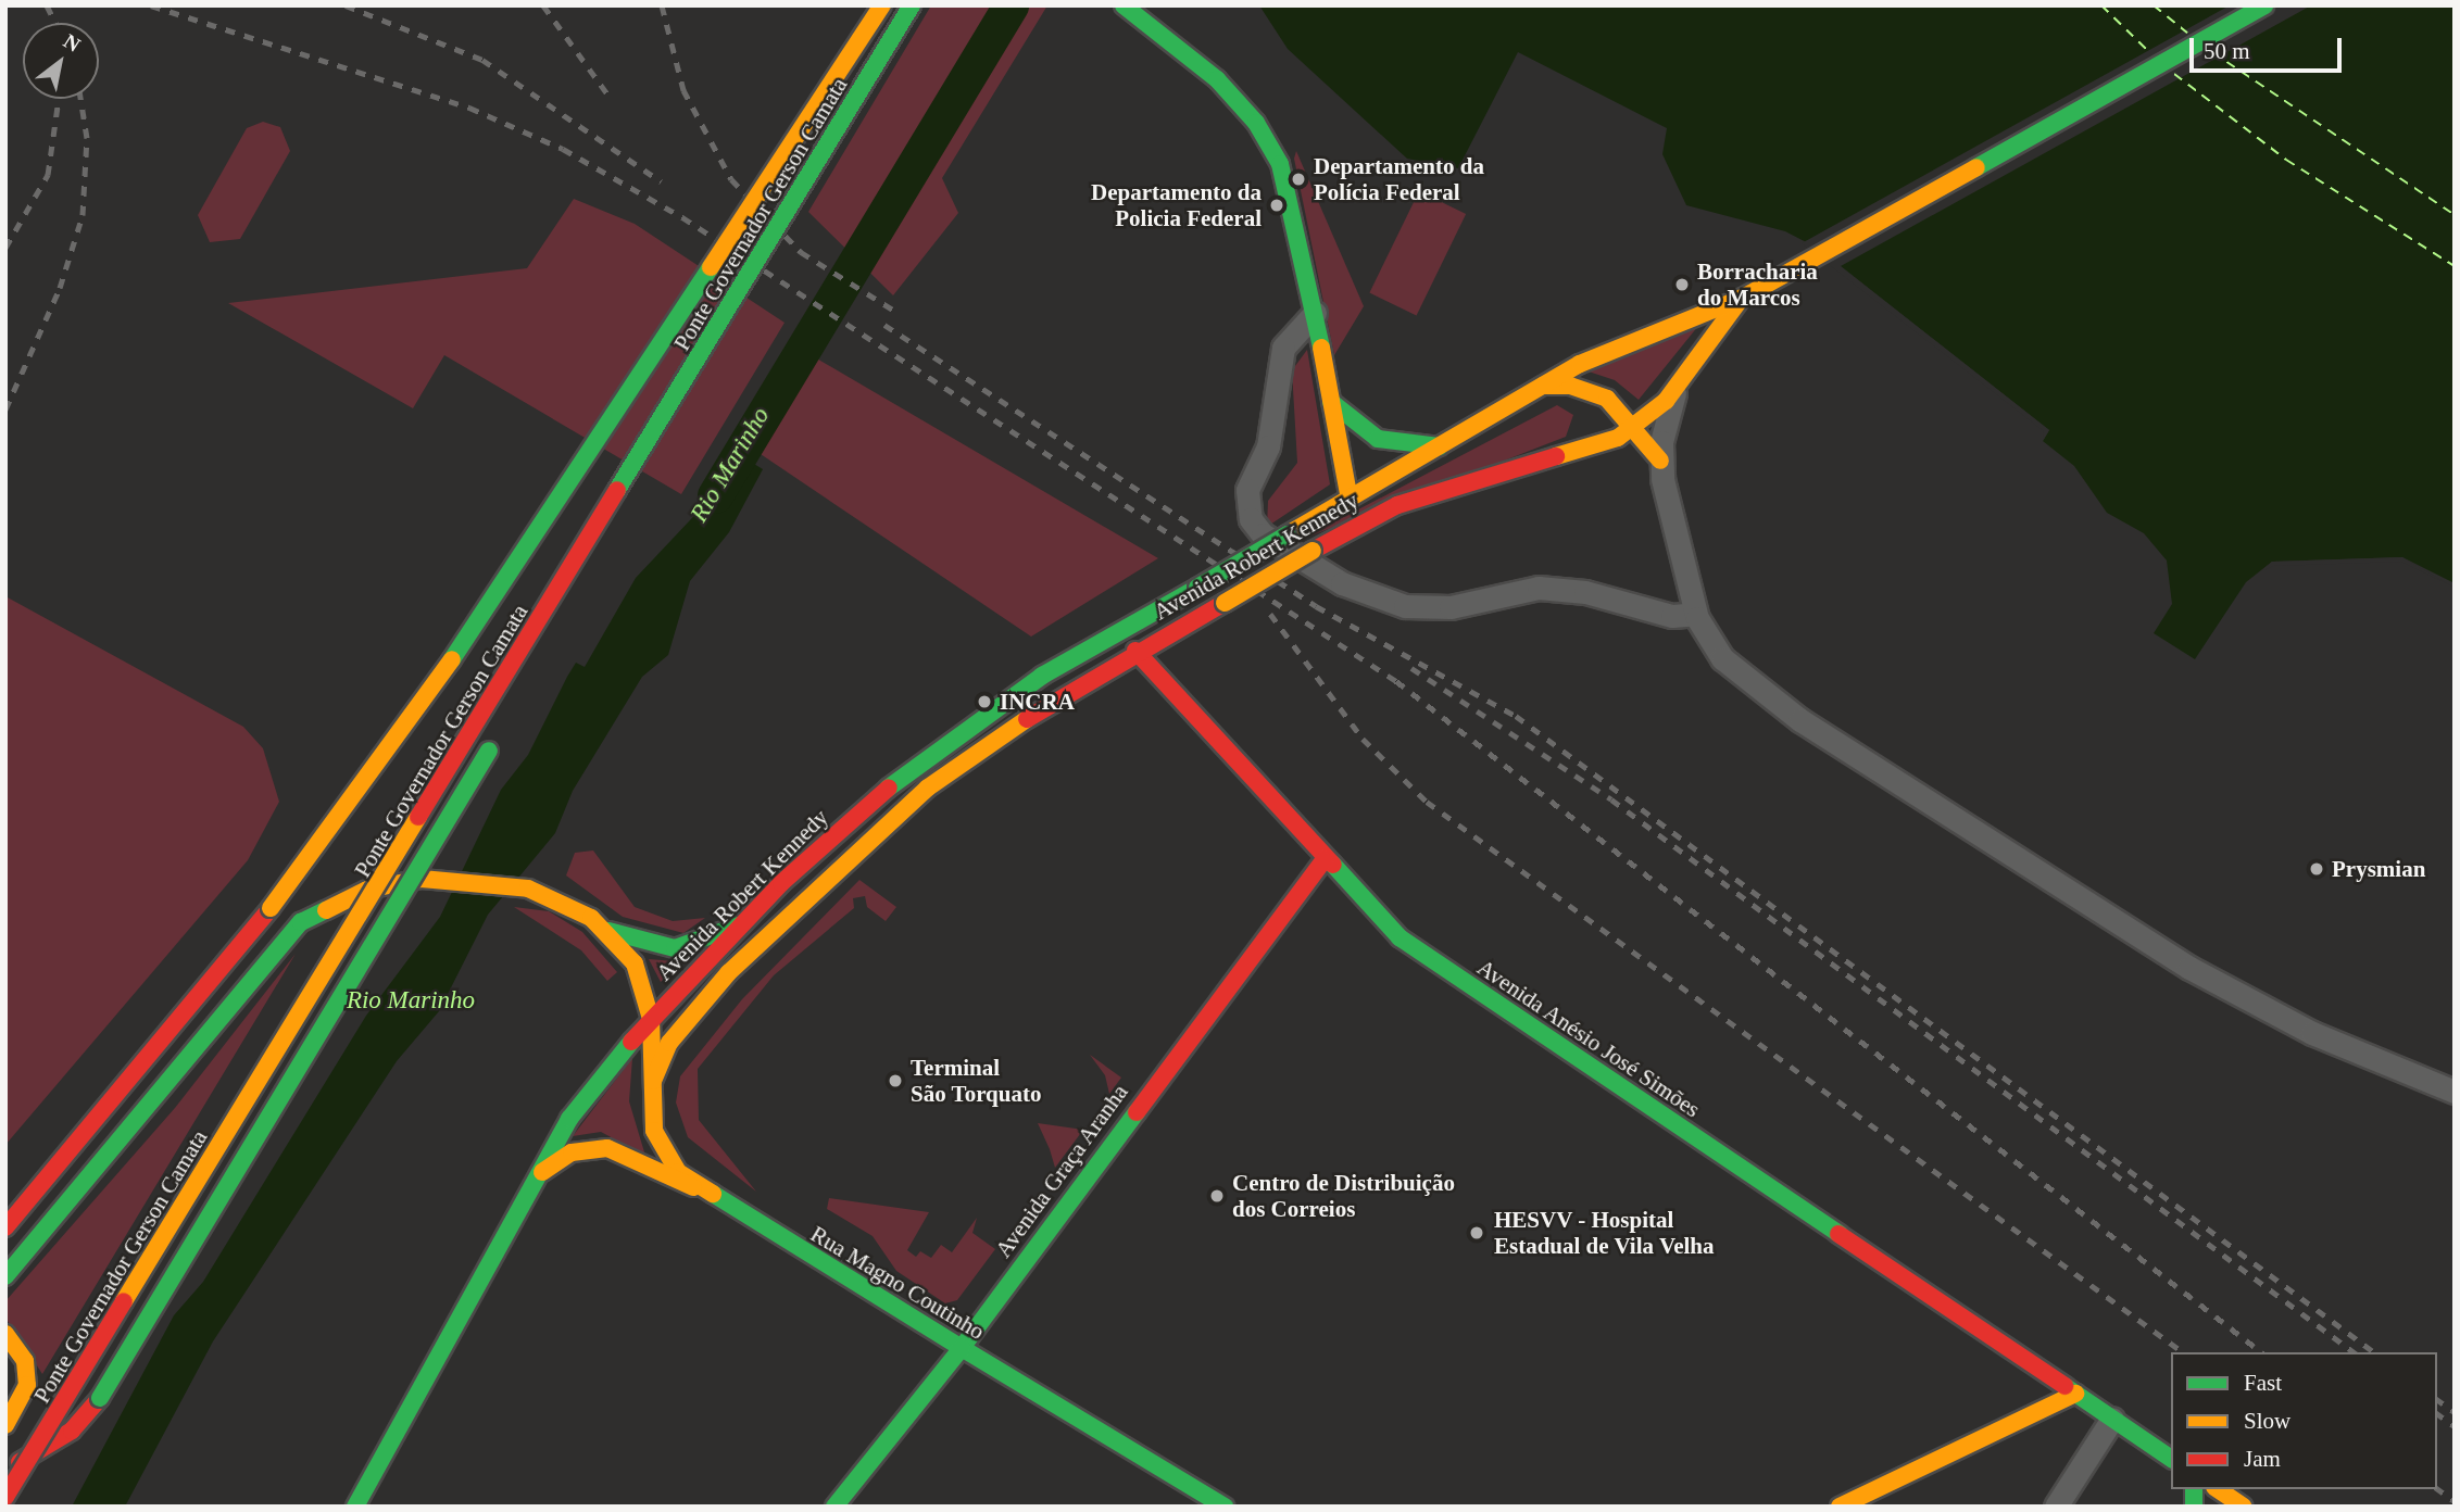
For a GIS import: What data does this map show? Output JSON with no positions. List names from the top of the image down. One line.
{"streets":{"main road":["Ponte Governador Gerson Camata","Avenida Robert Kennedy","Avenida Anésio José Simões","Avenida Graça Aranha","Rua Magno Coutinho"]},"crossings":[["Avenida Robert Kennedy","Avenida Anésio José Simões"],["Avenida Robert Kennedy","Rua Magno Coutinho"],["Avenida Anésio José Simões","Avenida Graça Aranha"],["Avenida Graça Aranha","Rua Magno Coutinho"]],"water":["Rio Marinho"],"places":["Departamento da Polícia Federal","Departamento da Policia Federal","Borracharia do Marcos","INCRA","Prysmian","Terminal São Torquato","Centro de Distribuição dos Correios","HESVV - Hospital Estadual de Vila Velha"],"legend":["Fast","Slow","Jam"],"scale_bar":"50 m","north":"top right"}
